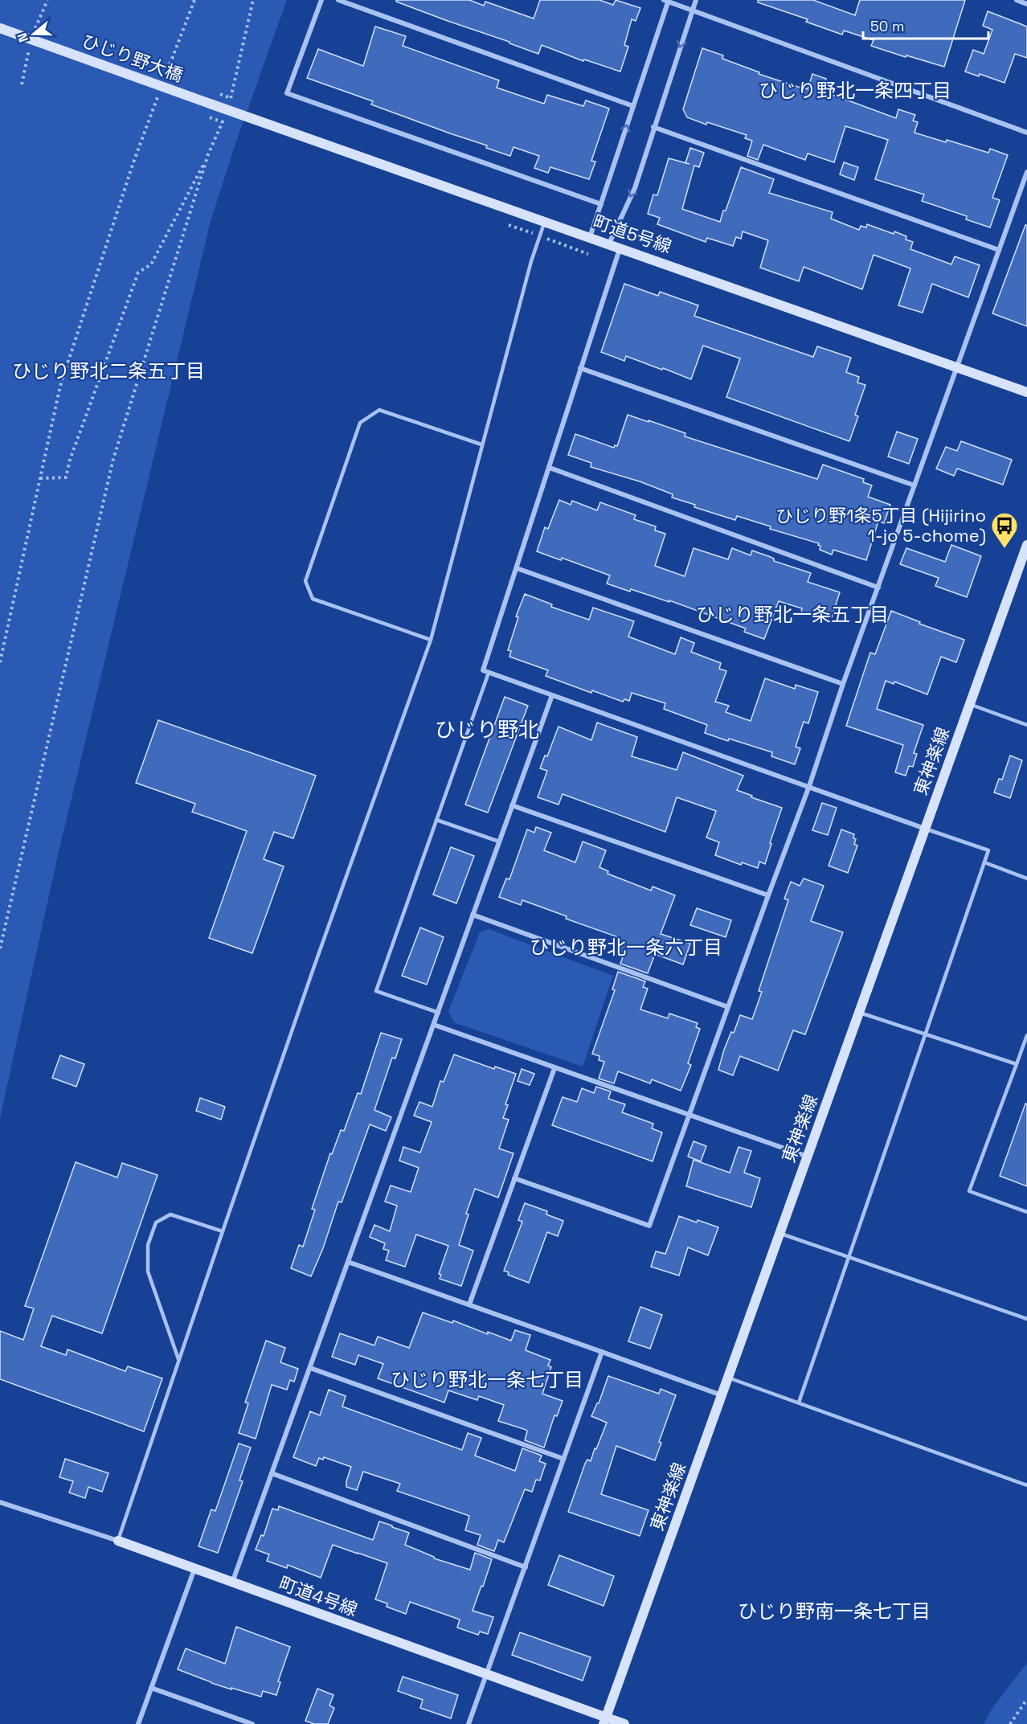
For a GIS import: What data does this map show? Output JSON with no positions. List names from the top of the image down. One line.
{"streets":{"street":["ひじり野大橋","町道5号線","東神楽線","町道4号線"]},"crossings":[["ひじり野大橋","町道5号線"],["東神楽線","町道4号線"]],"districts":["ひじり野北一条四丁目","ひじり野北二条五丁目","ひじり野北一条五丁目","ひじり野北","ひじり野北一条六丁目","ひじり野北一条七丁目","ひじり野南一条七丁目"],"places":{"bus stop":["ひじり野1条5丁目 (Hijirino 1-jo 5-chome)"]},"scale_bar":"50 m","north":"left"}
